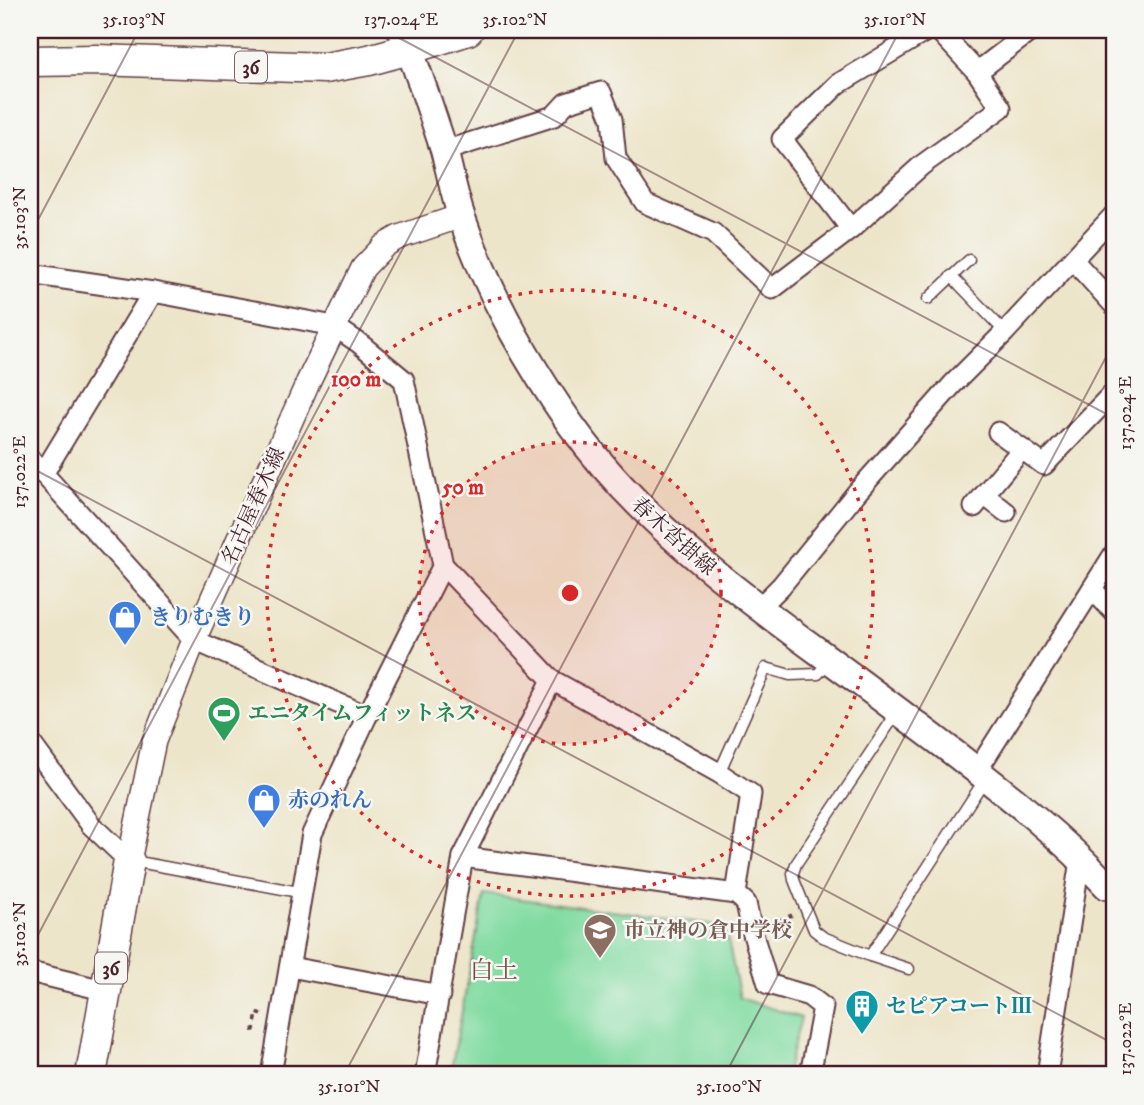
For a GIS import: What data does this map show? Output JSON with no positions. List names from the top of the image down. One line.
{"streets":{"main road":["36","春木沓掛線"],"street":["名古屋春木線"]},"crossings":[["36","名古屋春木線"],["36","春木沓掛線"],["名古屋春木線","春木沓掛線"]],"districts":["白土"],"places":{"shop":["きりむきり","赤のれん"],"sports":["エニタイムフィットネス"],"school or university":["市立神の倉中学校"],"building":["セピアコートⅢ"]},"coordinates":["35.103°N","137.024°E","35.102°N","35.101°N","137.022°E","35.100°N"],"rings":["100 m","50 m"]}
